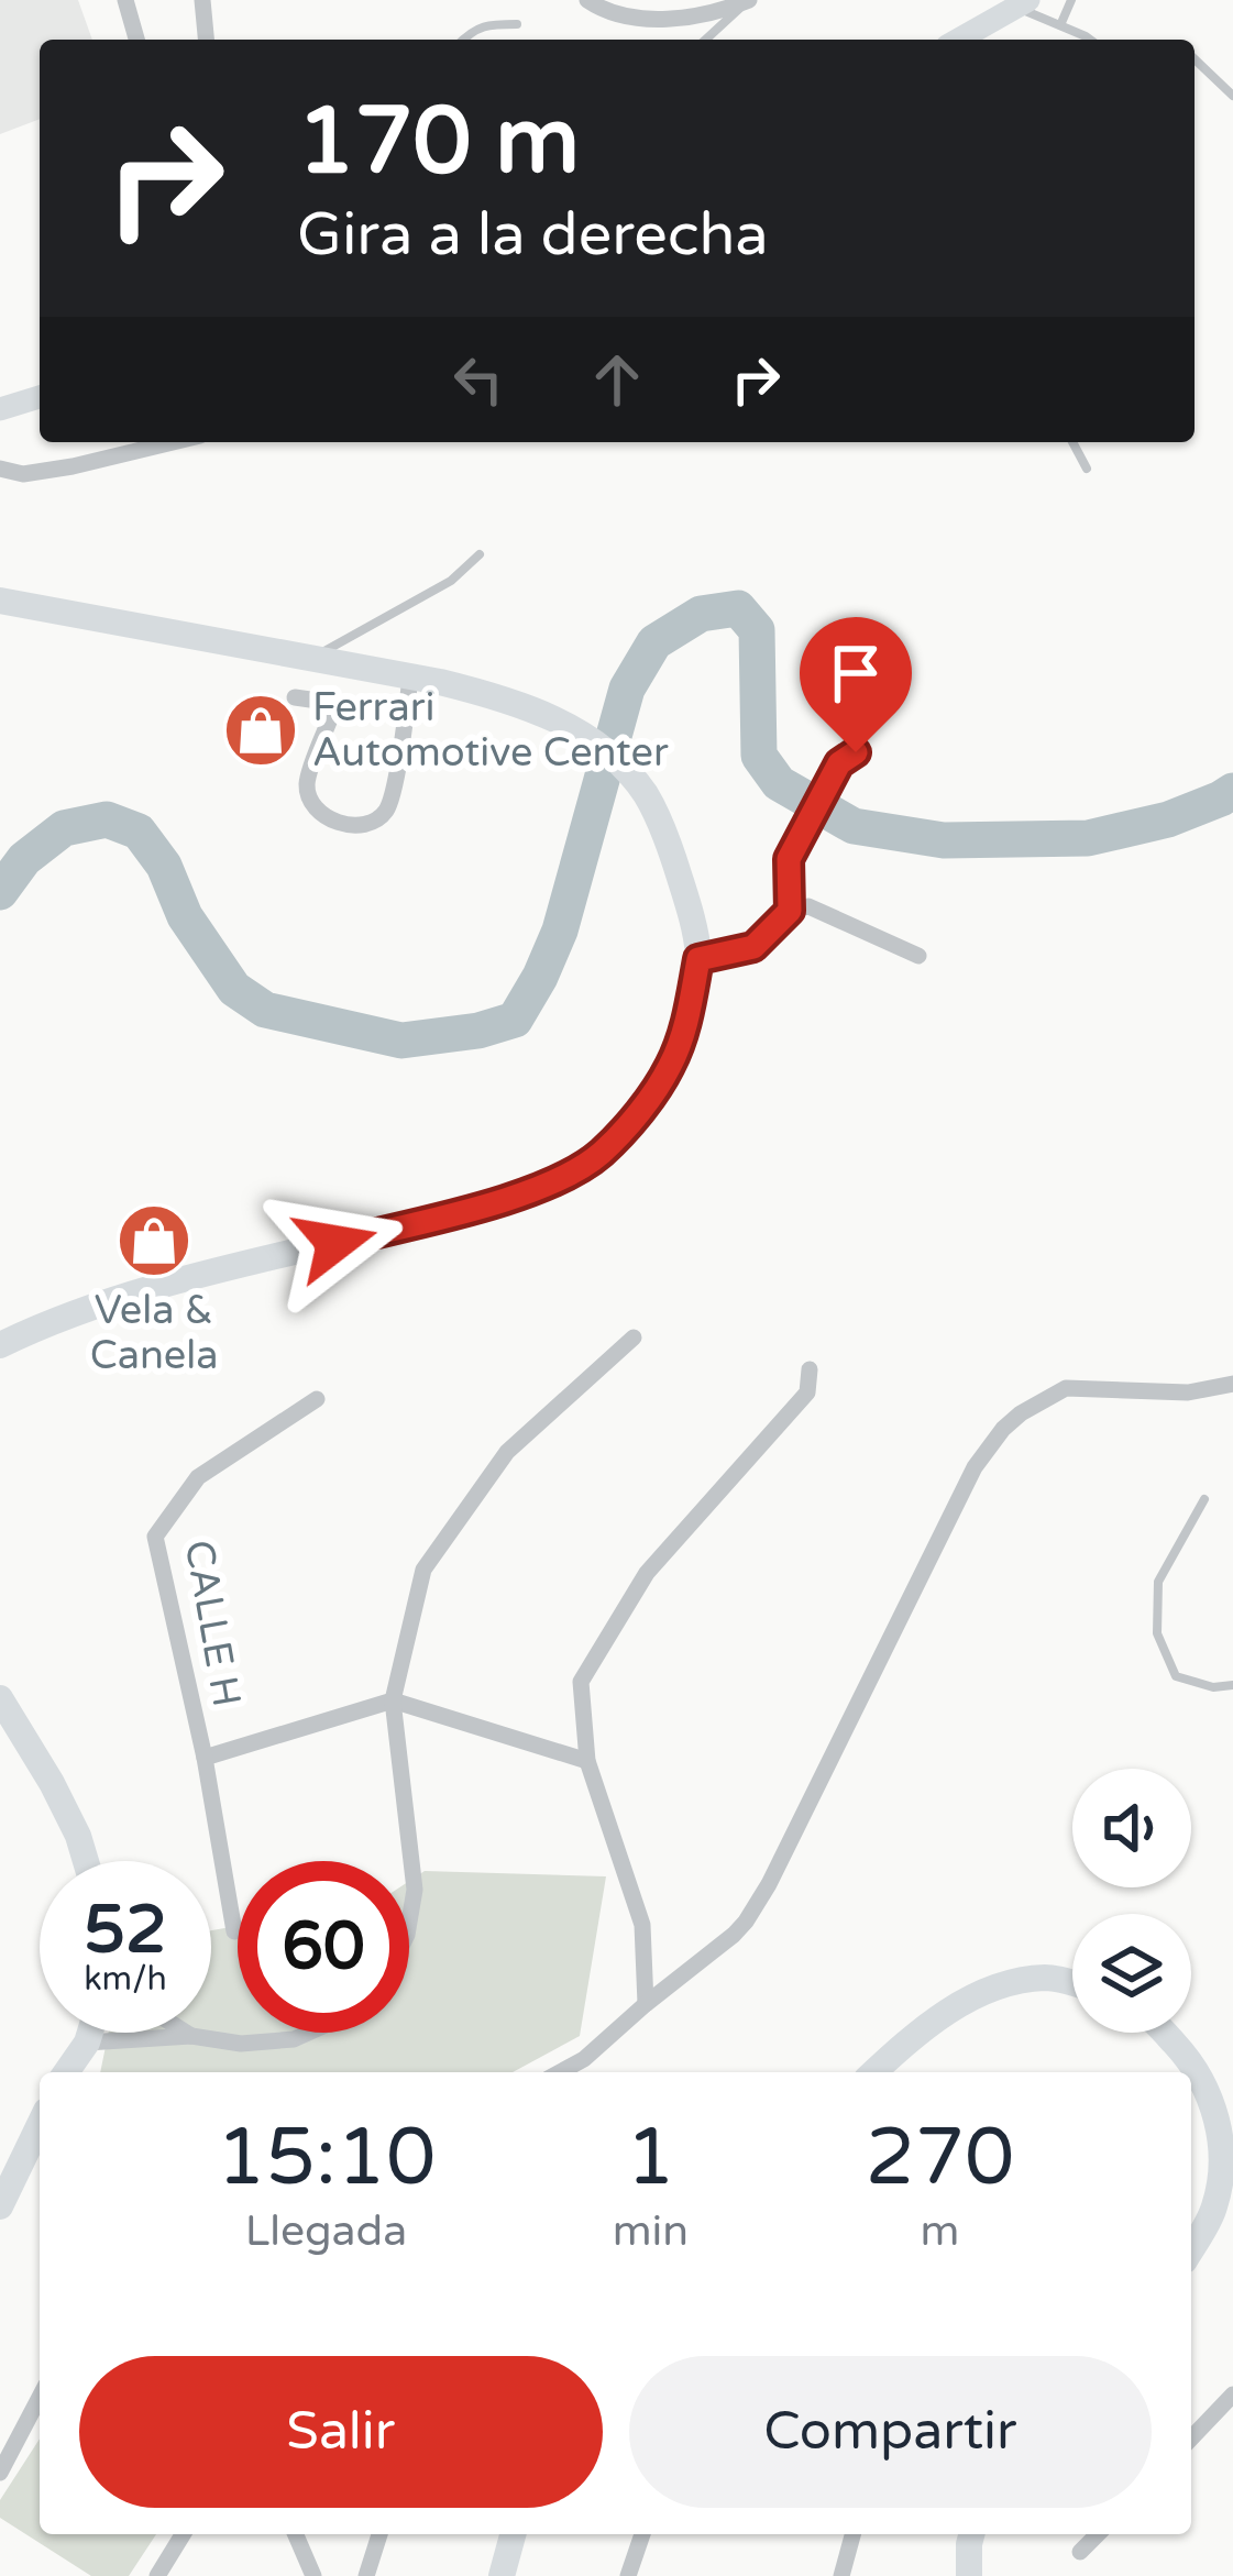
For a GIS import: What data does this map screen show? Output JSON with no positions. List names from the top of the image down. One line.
{"streets":{"street":["CALLE H"]},"places":{"shop":["Ferrari Automotive Center","Vela & Canela"]},"page":{"turn":["170 m","Gira a la derecha"],"speed":"52 km/h","limit":"60","eta":["15:10","Llegada","1","min","270","m"],"buttons":["Salir","Compartir"]}}
